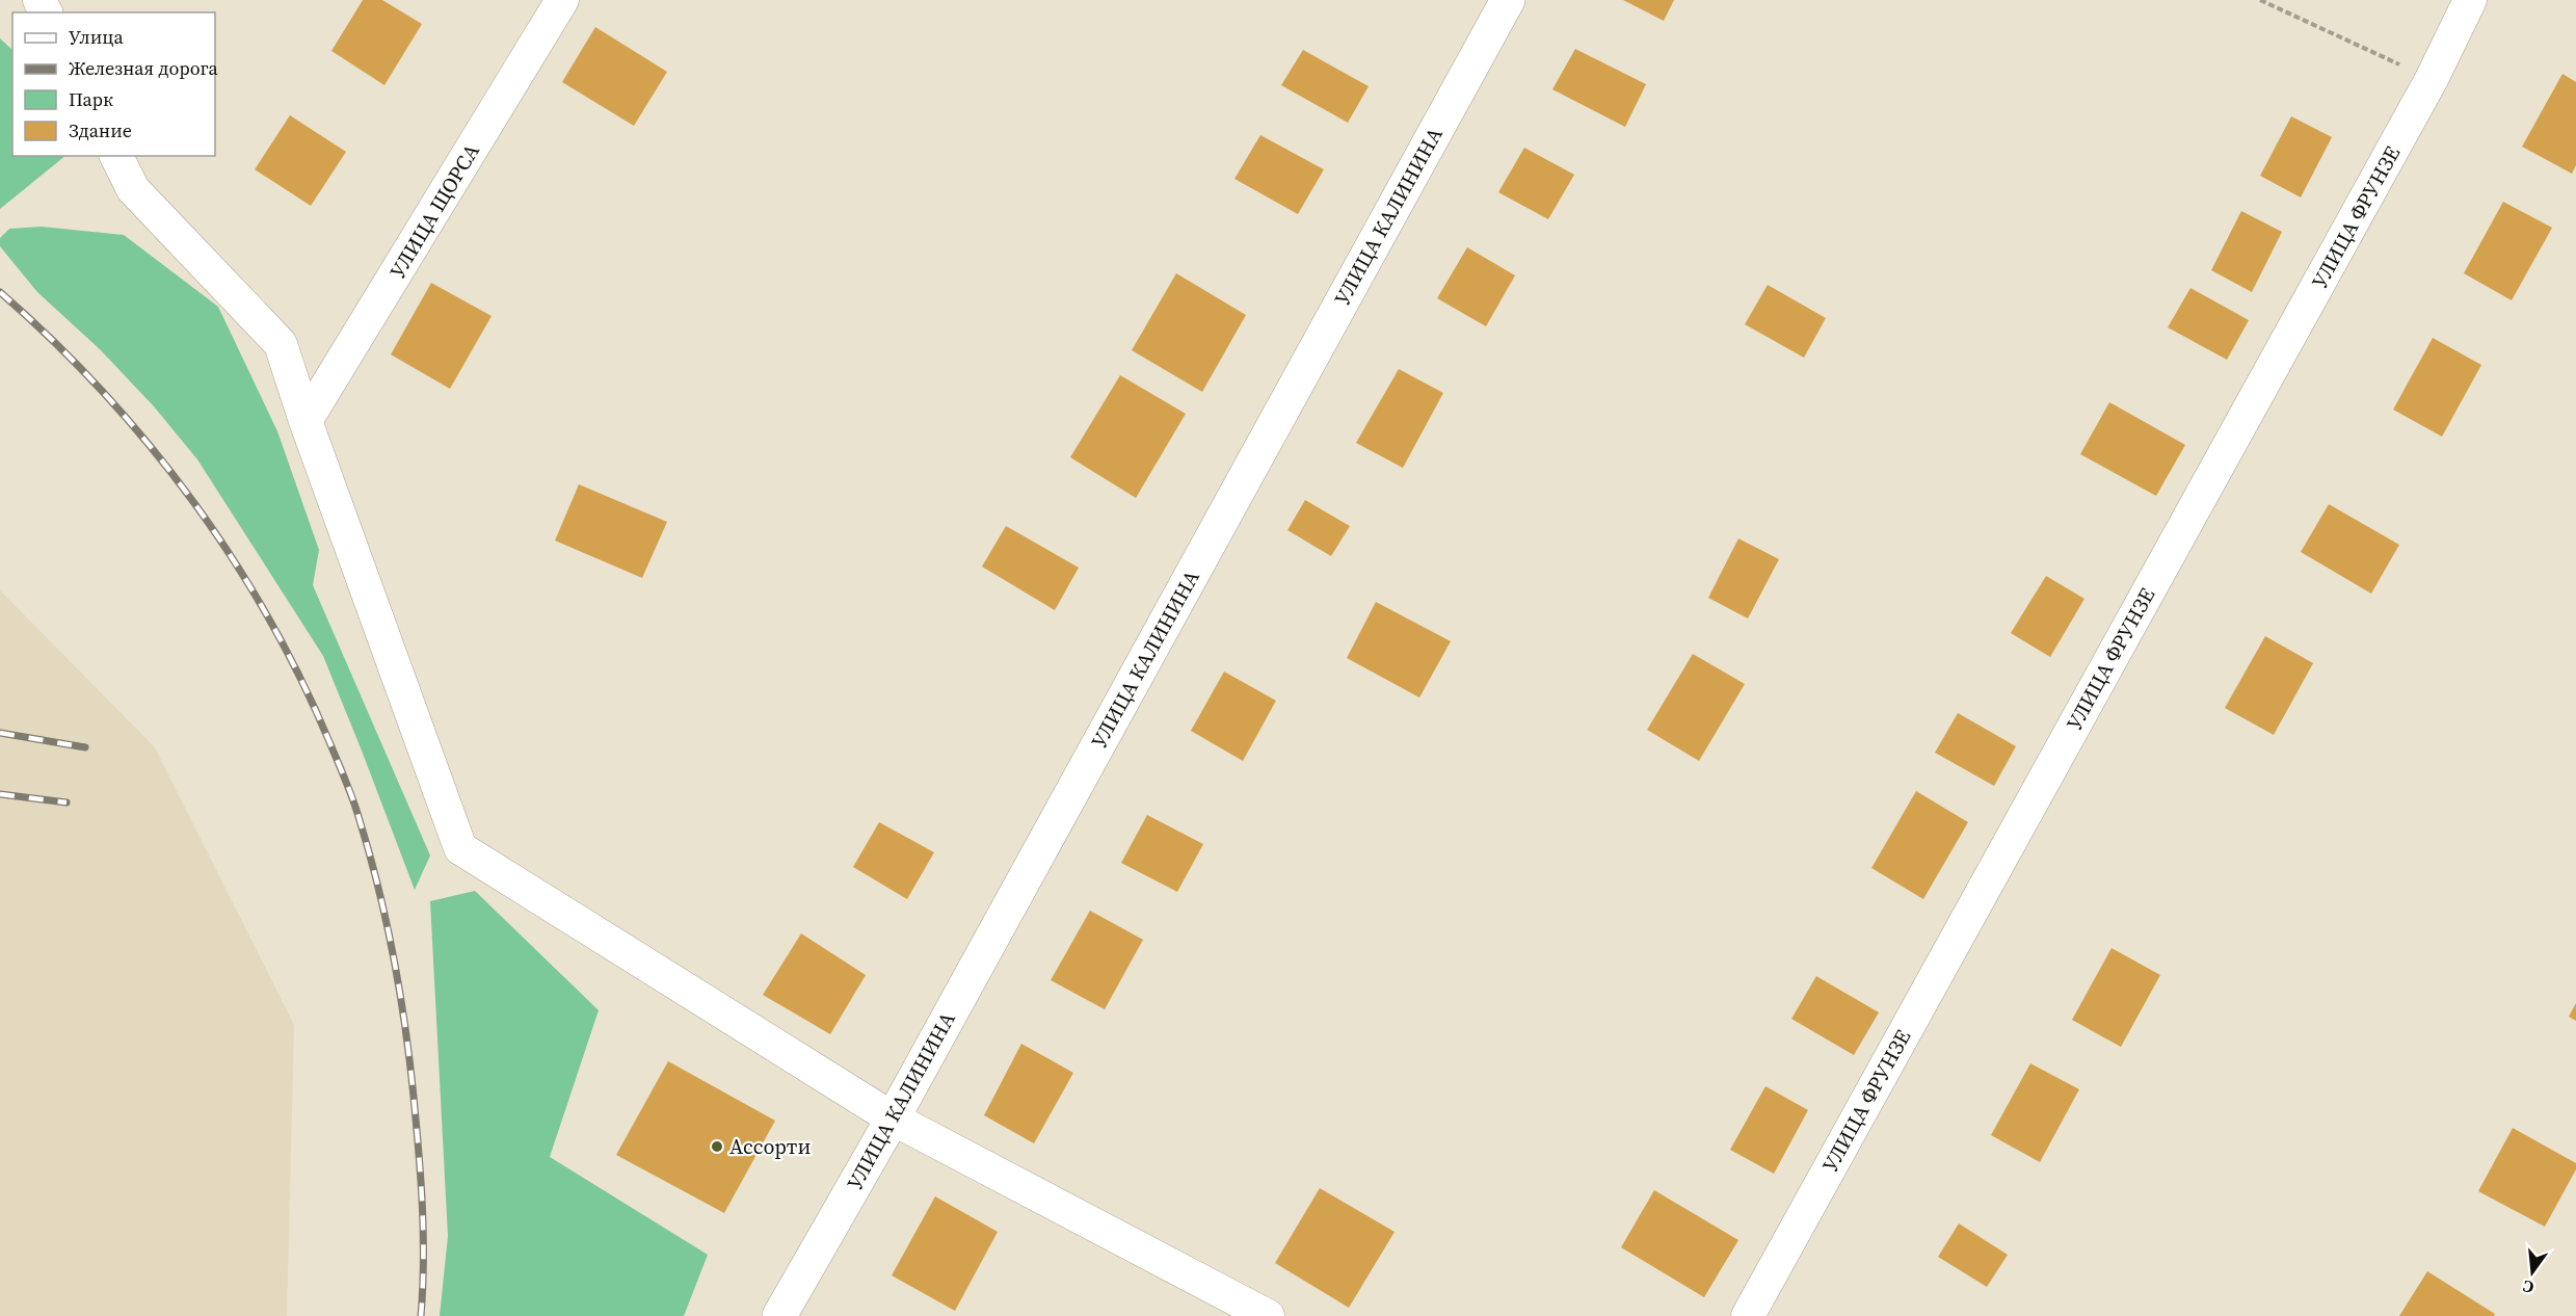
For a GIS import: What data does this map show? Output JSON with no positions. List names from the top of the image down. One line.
{"streets":{"street":["УЛИЦА ЩОРСА","УЛИЦА КАЛИНИНА","УЛИЦА ФРУНЗЕ"]},"places":["Ассорти"],"legend":["Улица","Железная дорога","Парк","Здание"],"north":"bottom"}
